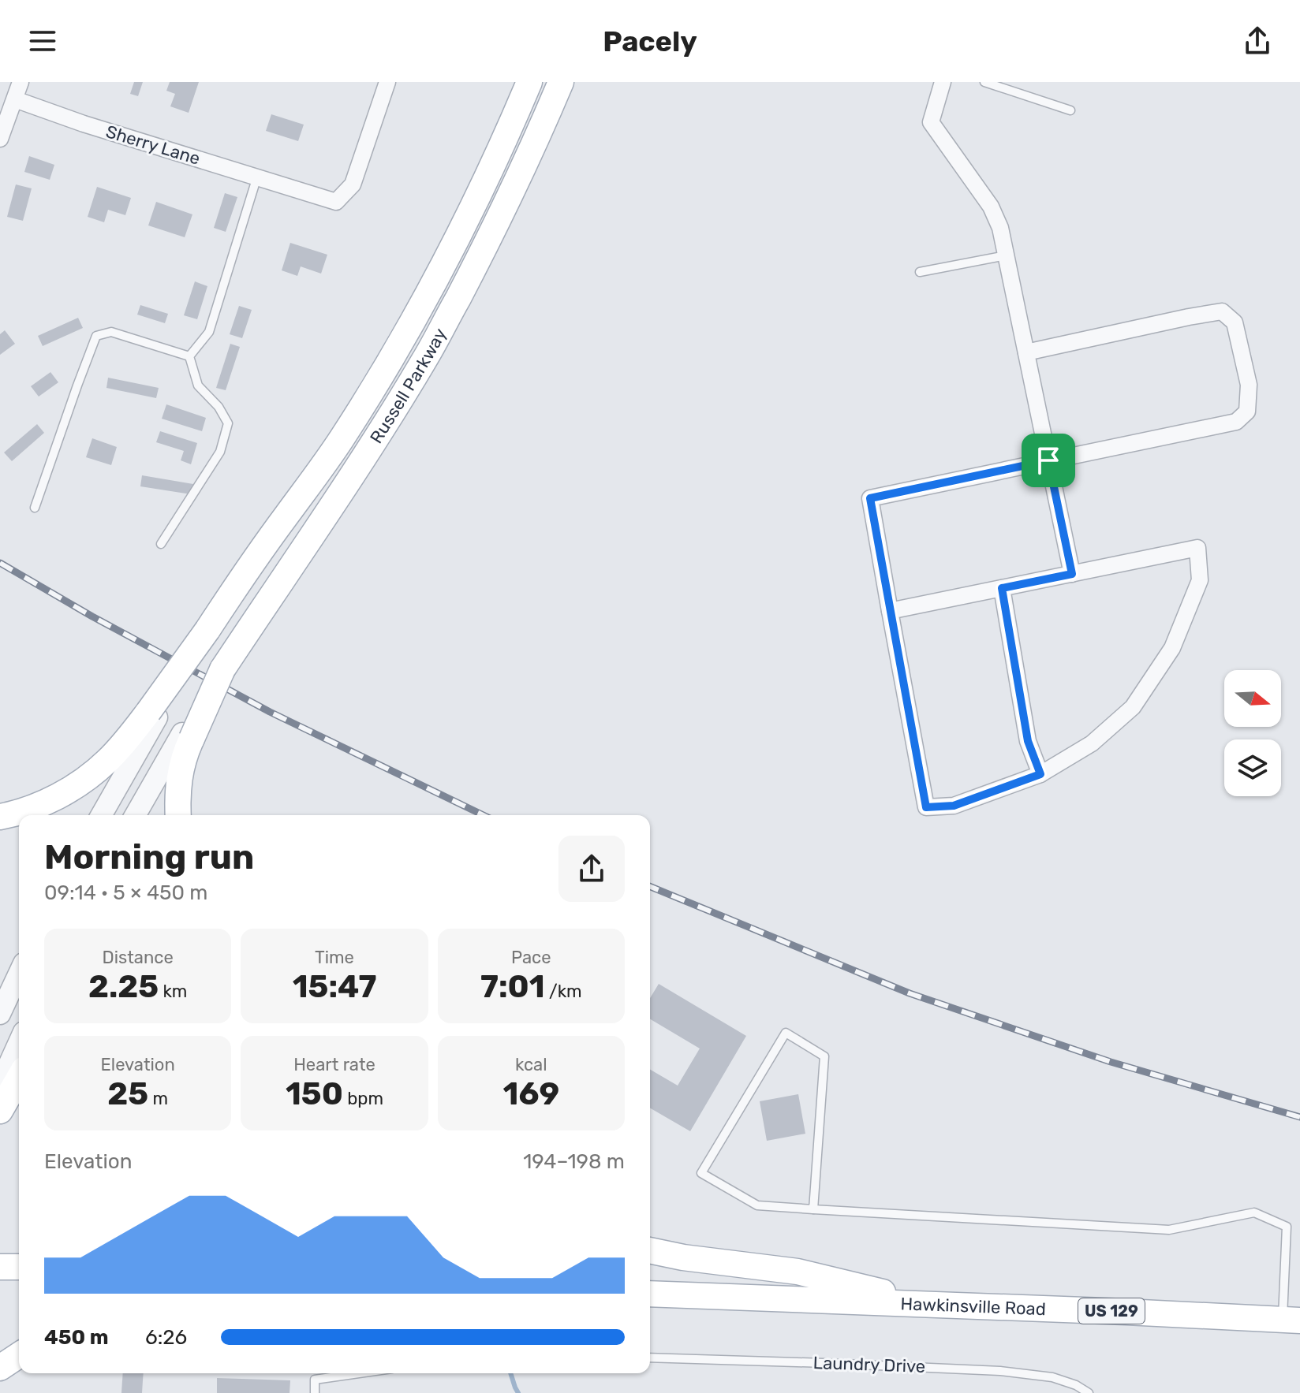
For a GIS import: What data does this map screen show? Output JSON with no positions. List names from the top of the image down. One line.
{"streets":{"main road":["Russell Parkway","Hawkinsville Road","US 129"],"street":["Sherry Lane"],"lane":["Laundry Drive"]},"north":"right","page":{"header":"Pacely","heading":["Morning run","09:14 · 5 × 450 m"],"stats":[["Distance","2.25 km"],["Time","15:47"],["Pace","7:01 /km"],["Elevation","25 m"],["Heart rate","150 bpm"],["kcal","169"]],"chart":["Elevation","194–198 m"],"list":[{"name":"450 m","note":"6:26"}]}}
